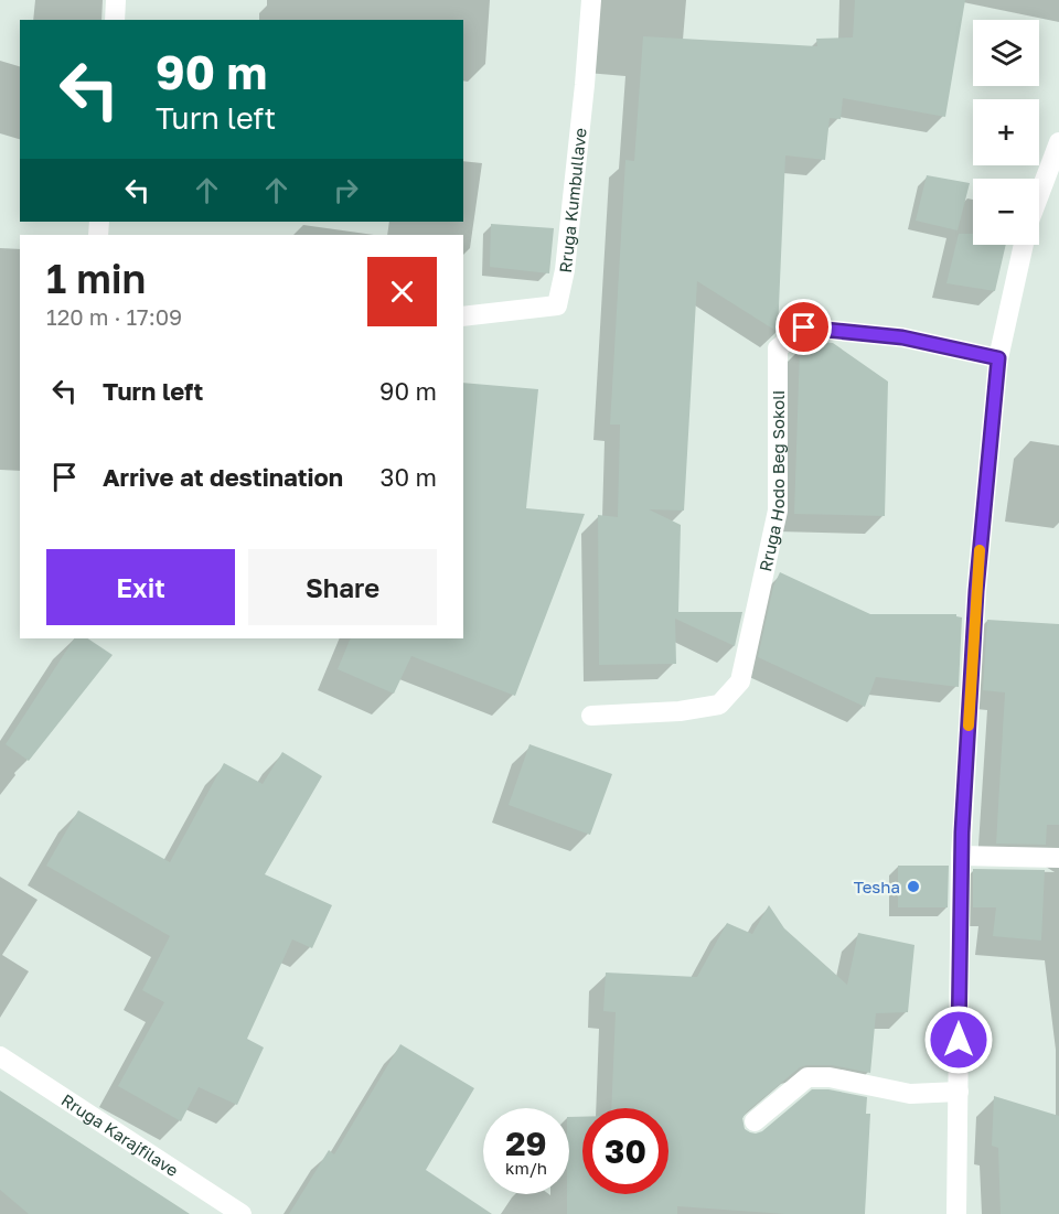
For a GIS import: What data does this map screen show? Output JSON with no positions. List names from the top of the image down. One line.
{"streets":{"street":["Rruga Kumbullave","Rruga Hodo Beg Sokoli","Rruga Karajfilave"]},"places":["Tesha"],"page":{"map_buttons":["+","−"],"turn":["90 m","Turn left"],"heading":["1 min","120 m · 17:09"],"list":[{"name":"Turn left","value":"90 m"},{"name":"Arrive at destination","value":"30 m"}],"buttons":["Exit","Share"],"speed":"29 km/h","limit":"30"}}
